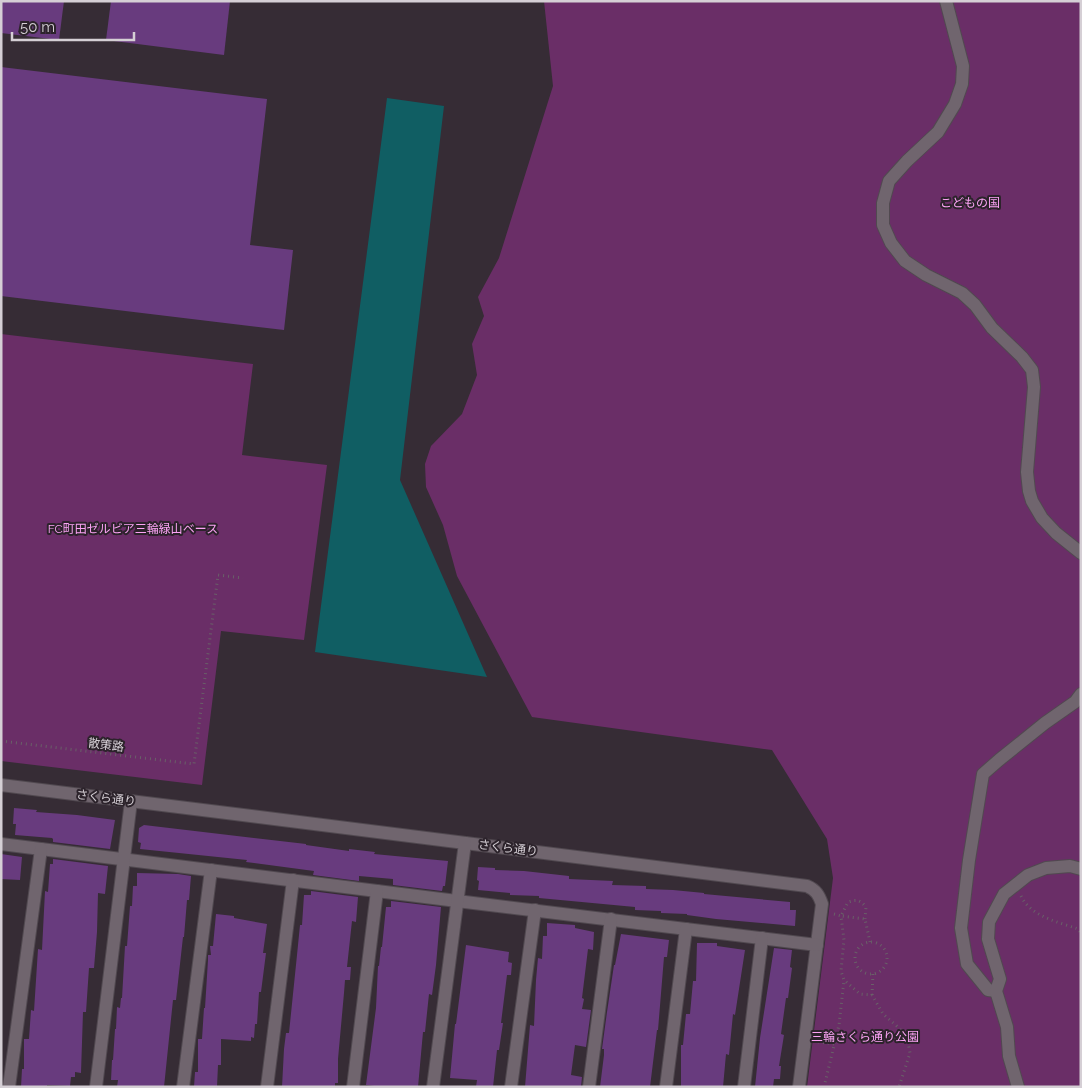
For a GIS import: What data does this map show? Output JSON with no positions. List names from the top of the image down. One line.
{"streets":{"street":["さくら通り"],"path":["散策路"]},"parks":["こどもの国","FC町田ゼルビア三輪緑山ベース","三輪さくら通り公園"],"scale_bar":"50 m"}
